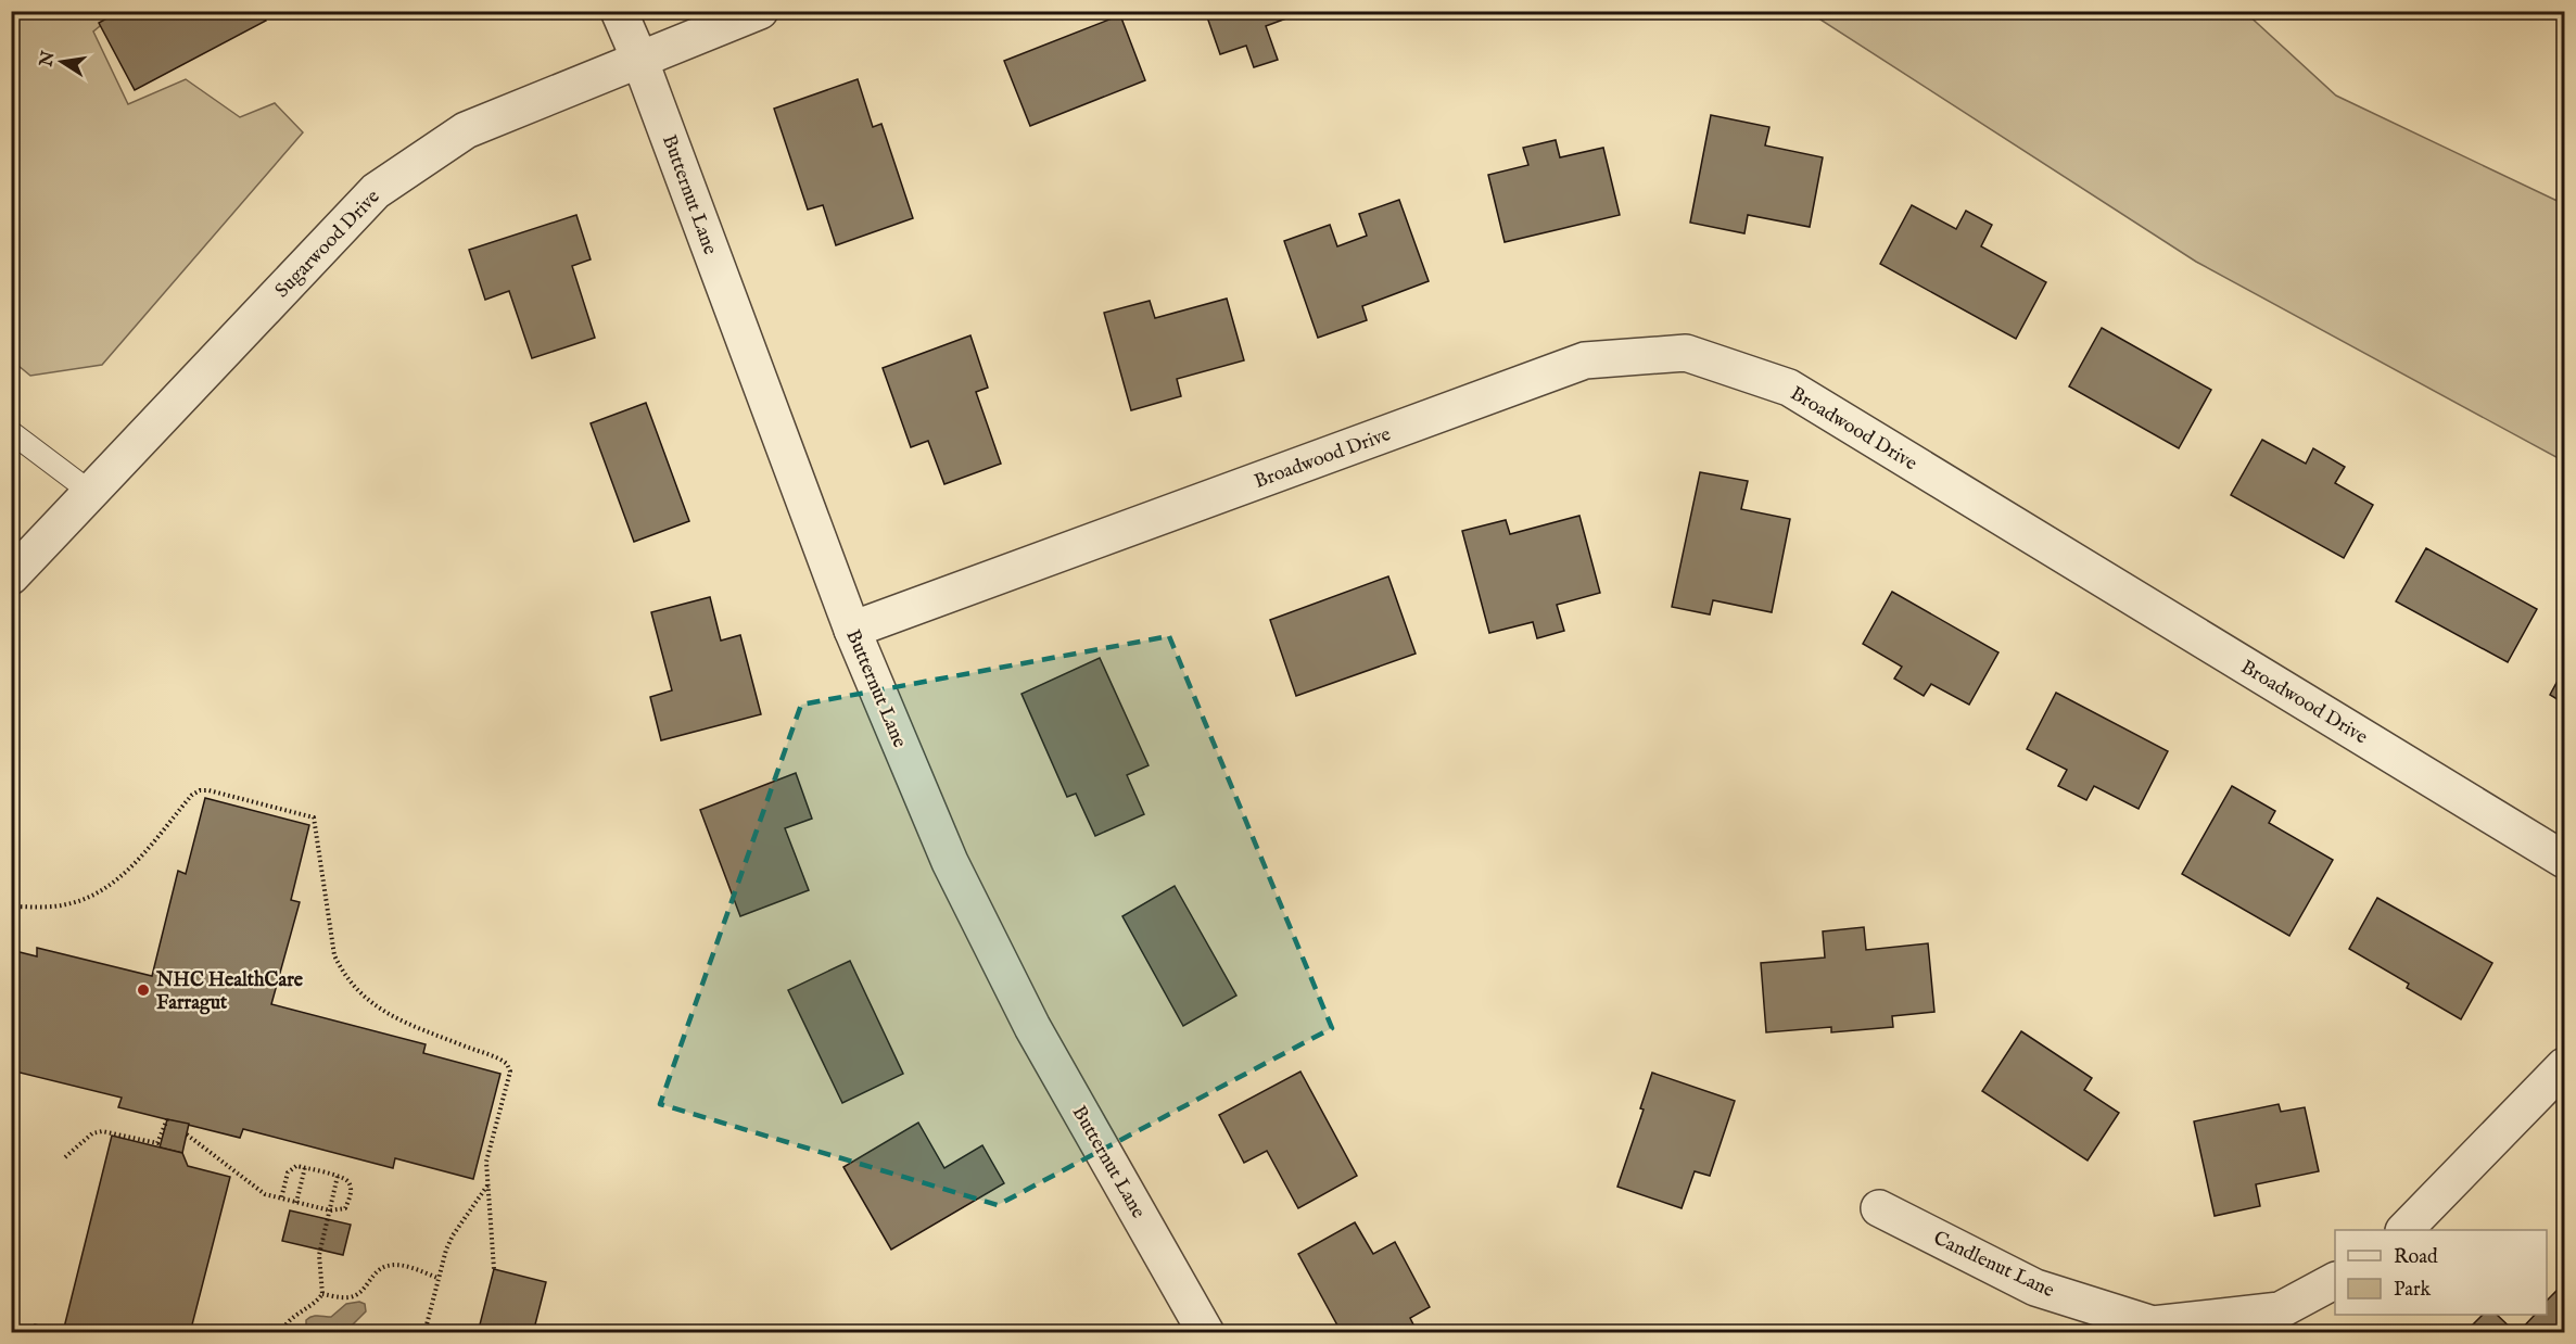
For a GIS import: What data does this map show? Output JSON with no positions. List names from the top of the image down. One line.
{"streets":{"street":["Butternut Lane","Sugarwood Drive","Broadwood Drive","Candlenut Lane"]},"crossings":[["Butternut Lane","Sugarwood Drive"],["Butternut Lane","Broadwood Drive"]],"places":["NHC HealthCare Farragut"],"legend":["Road","Park"],"north":"left"}
